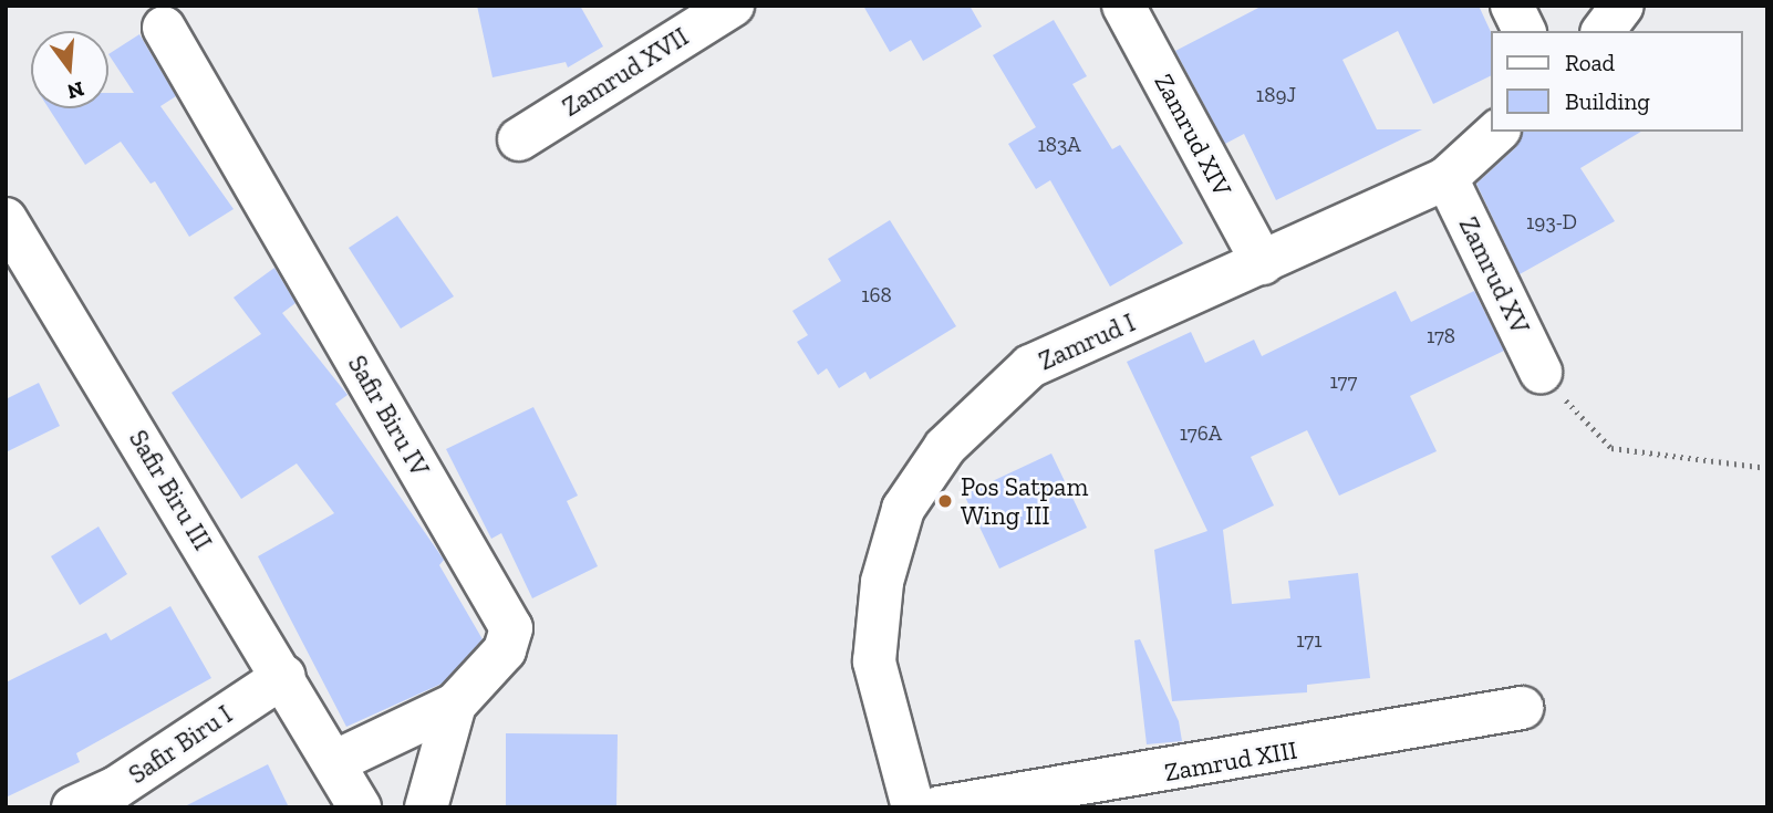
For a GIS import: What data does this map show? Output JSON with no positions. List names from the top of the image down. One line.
{"streets":{"street":["Zamrud XVII","Zamrud XIV","Zamrud XV","Zamrud I","Safir Biru IV","Safir Biru III","Safir Biru I","Zamrud XIII"]},"crossings":[["Zamrud XIV","Zamrud I"],["Zamrud XV","Zamrud I"],["Safir Biru III","Safir Biru I"]],"places":["Pos Satpam Wing III"],"house_numbers":["189J","183A","193-D","168","178","177","176A","171"],"legend":["Road","Building"],"north":"bottom"}
